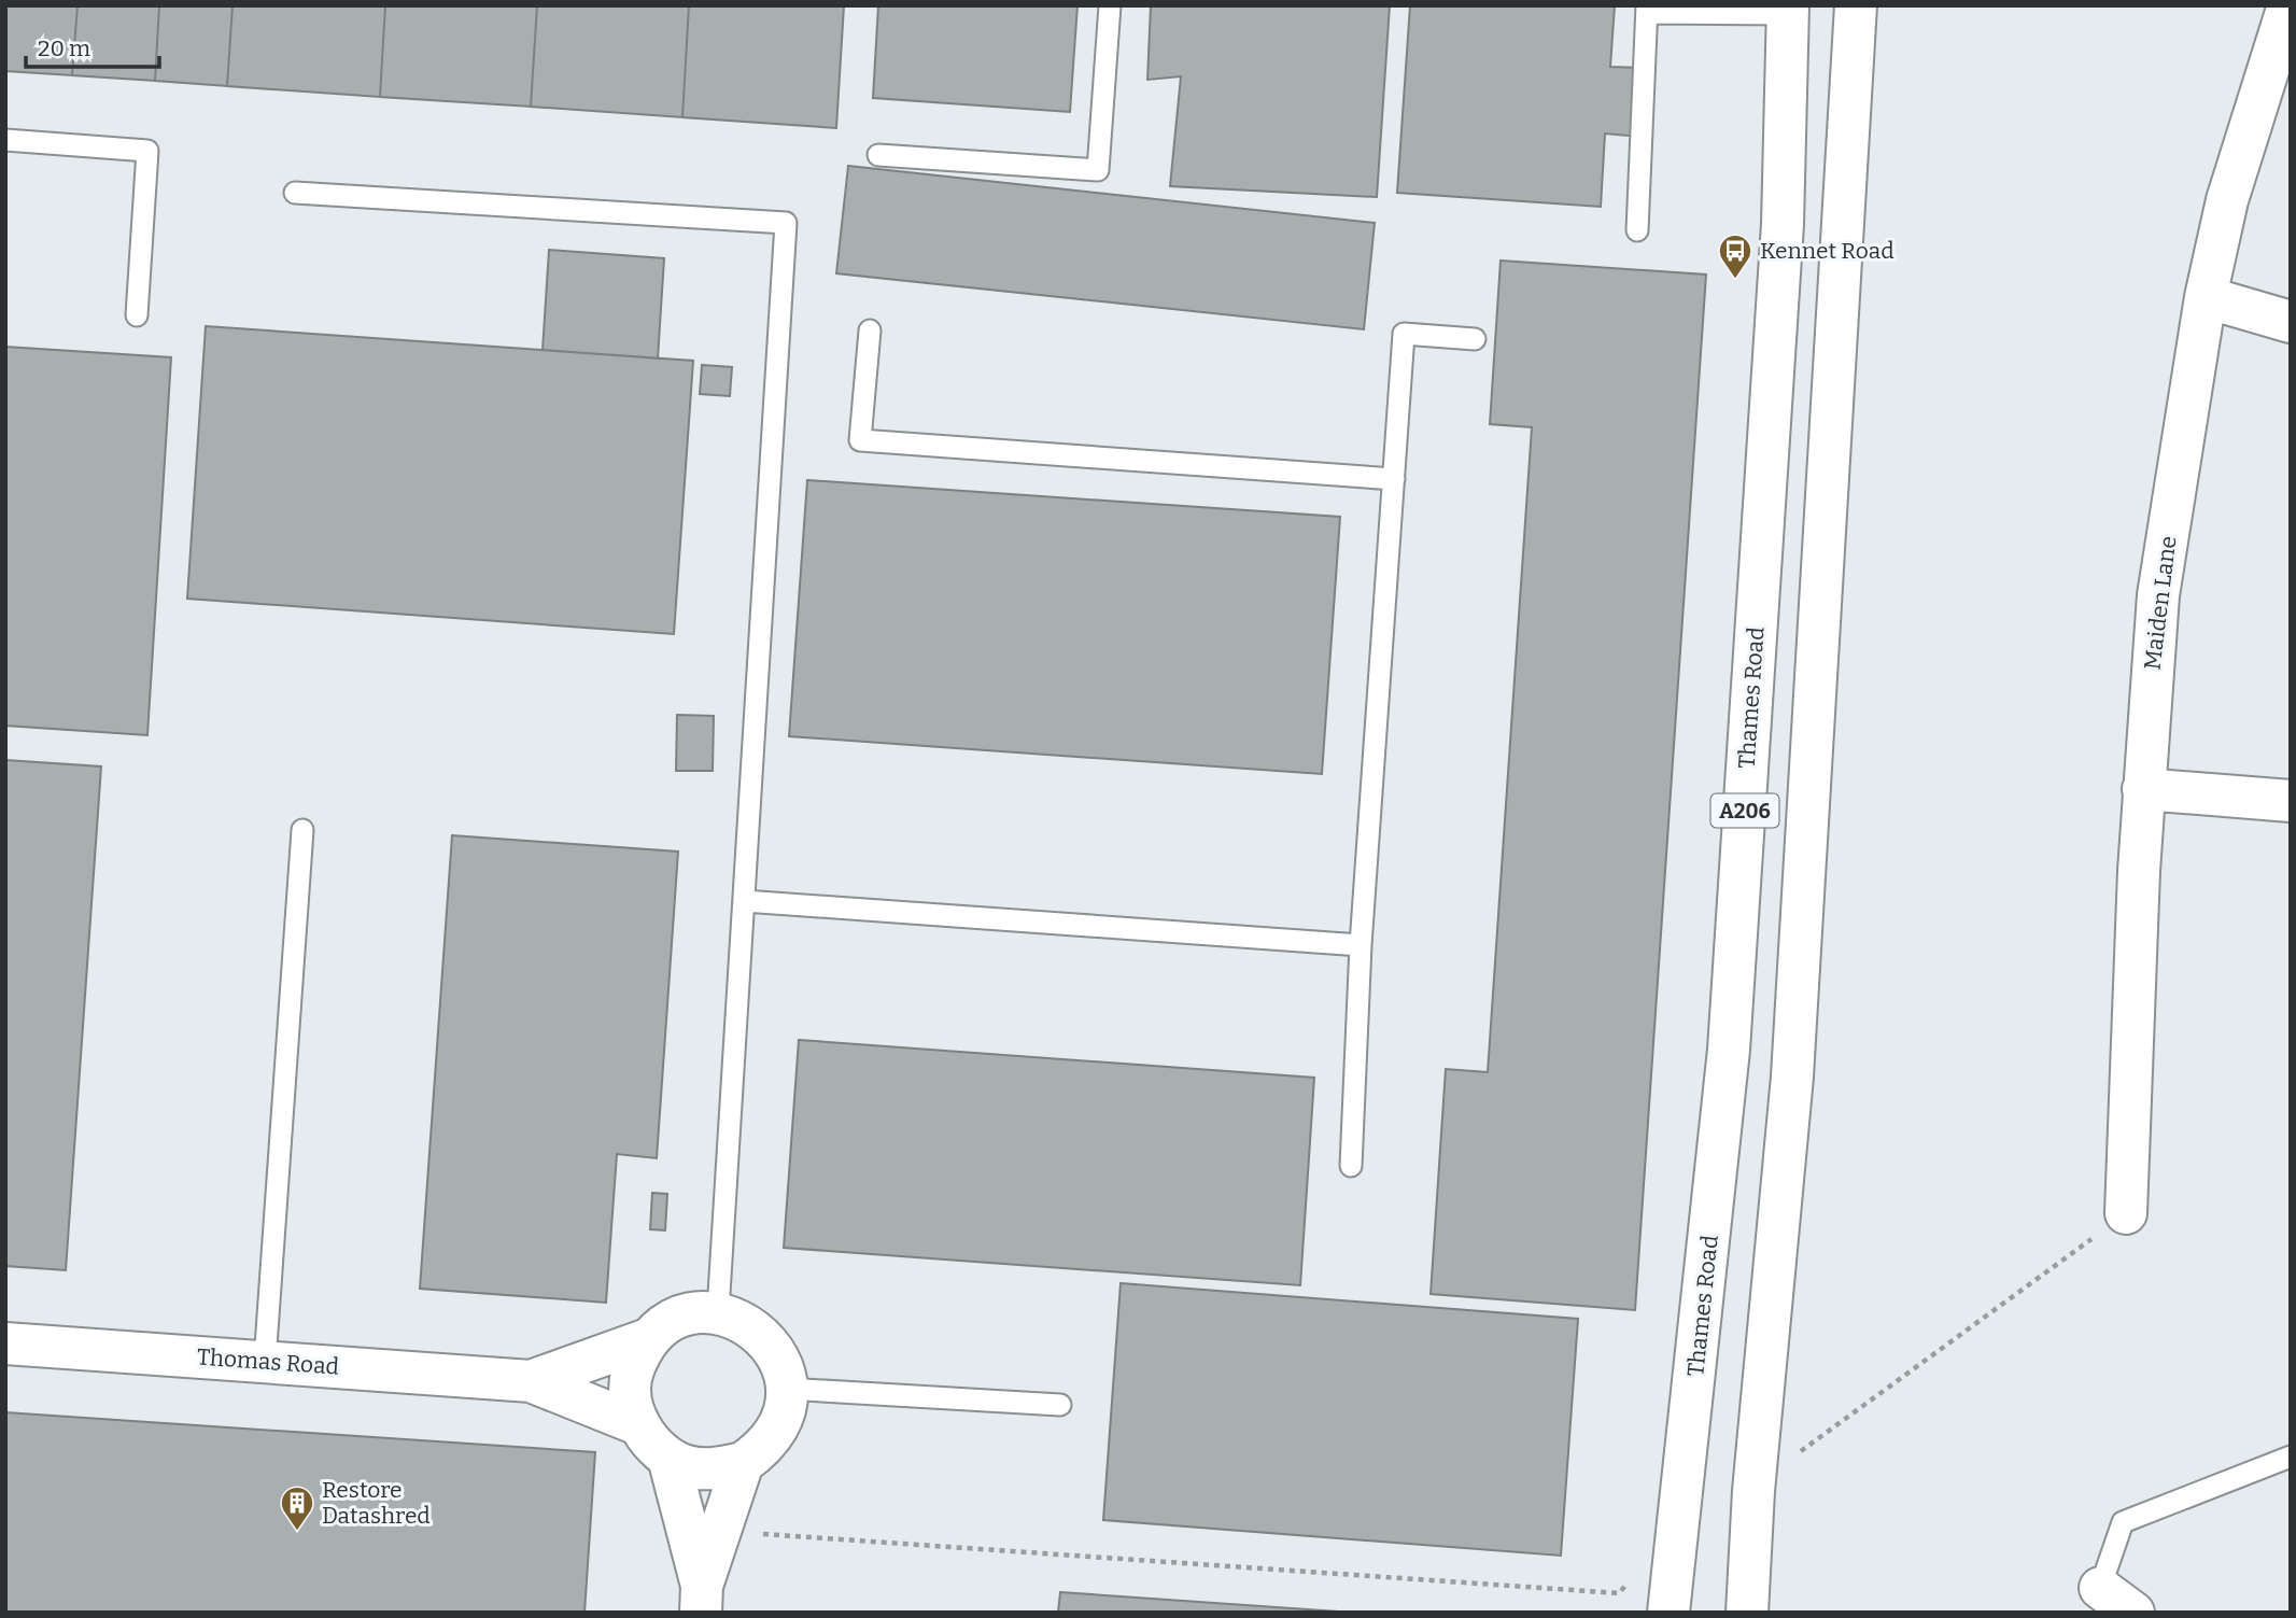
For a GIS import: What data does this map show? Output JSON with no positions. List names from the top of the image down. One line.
{"streets":{"main road":["Maiden Lane","Thames Road","A206","Thomas Road"]},"places":{"bus stop":["Kennet Road"],"building":["Restore Datashred"]},"scale_bar":"20 m"}
